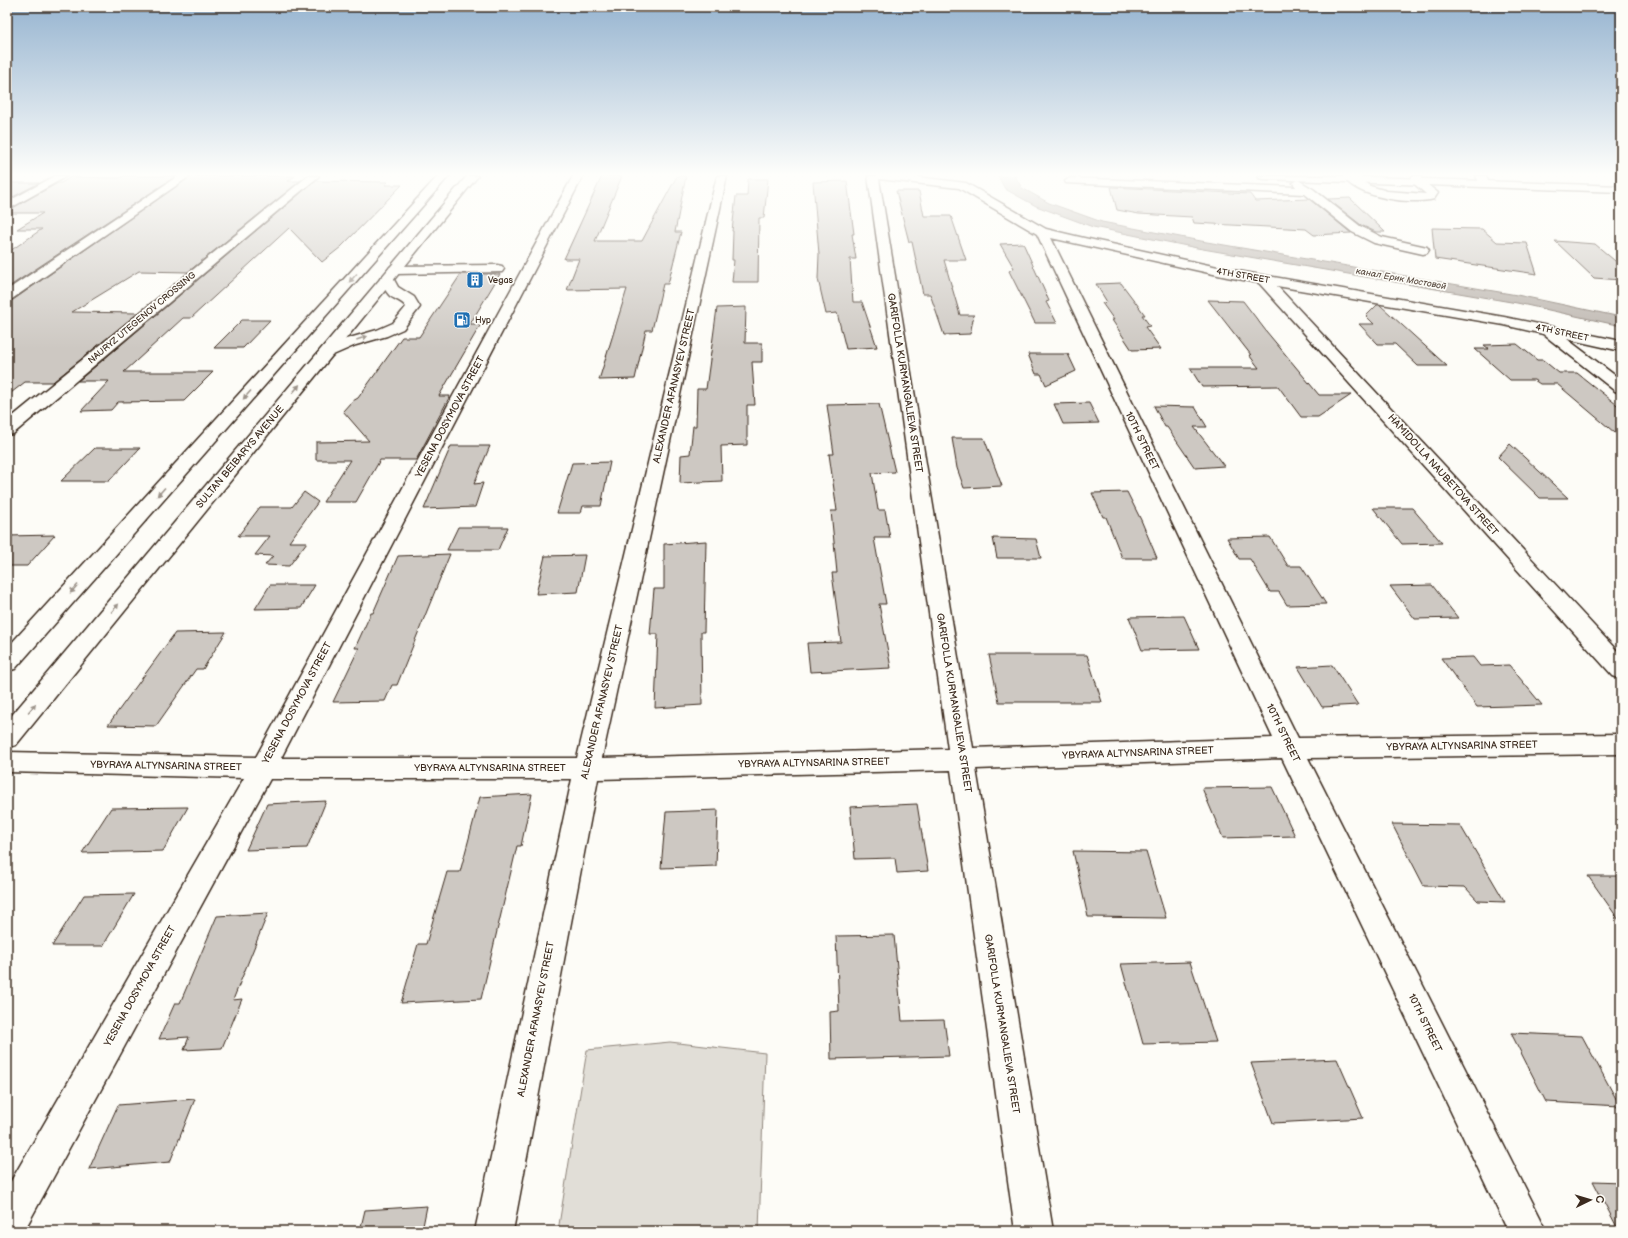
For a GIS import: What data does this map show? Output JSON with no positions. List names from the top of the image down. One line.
{"streets":{"street":["4TH STREET","NAURYZ UTEGENOV CROSSING","GARIFOLLA KURMANGALIEVA STREET","ALEXANDER AFANASYEV STREET","YESENA DOSYMOVA STREET","10TH STREET","SULTAN BEIBARYS AVENUE","HAMIDOLLA NAUBETOVA STREET","YBYRAYA ALTYNSARINA STREET"]},"crossings":[["4TH STREET","HAMIDOLLA NAUBETOVA STREET"],["GARIFOLLA KURMANGALIEVA STREET","YBYRAYA ALTYNSARINA STREET"],["ALEXANDER AFANASYEV STREET","YBYRAYA ALTYNSARINA STREET"],["YESENA DOSYMOVA STREET","YBYRAYA ALTYNSARINA STREET"],["10TH STREET","YBYRAYA ALTYNSARINA STREET"]],"water":["канал Ерик Мостовой"],"places":{"building":["Vegas"],"fuel station":["Нур"]},"north":"right"}
